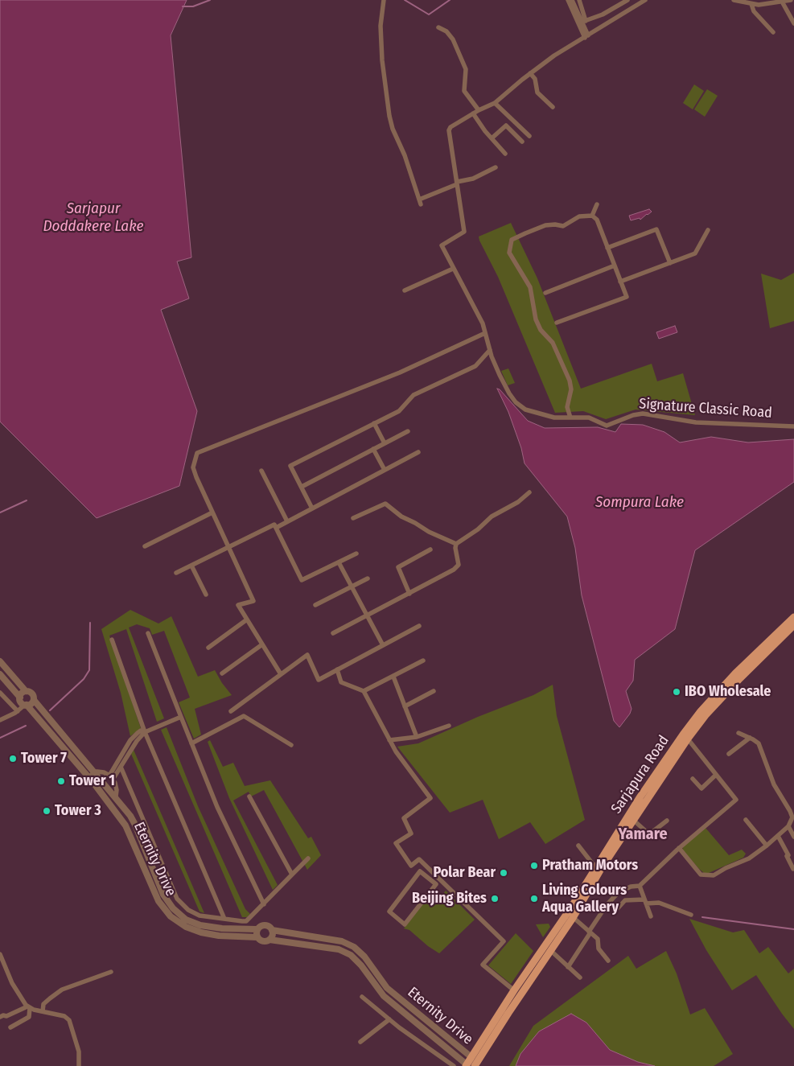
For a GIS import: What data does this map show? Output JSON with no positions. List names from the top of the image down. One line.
{"streets":{"main road":["Sarjapura Road"],"street":["Signature Classic Road","Eternity Drive"]},"crossings":[["Sarjapura Road","Eternity Drive"]],"districts":["Yamare"],"water":["Sarjapur Doddakere Lake","Sompura Lake"],"places":["IBO Wholesale","Tower 7","Tower 1","Tower 3","Pratham Motors","Polar Bear","Beijing Bites","Living Colours Aqua Gallery"]}
